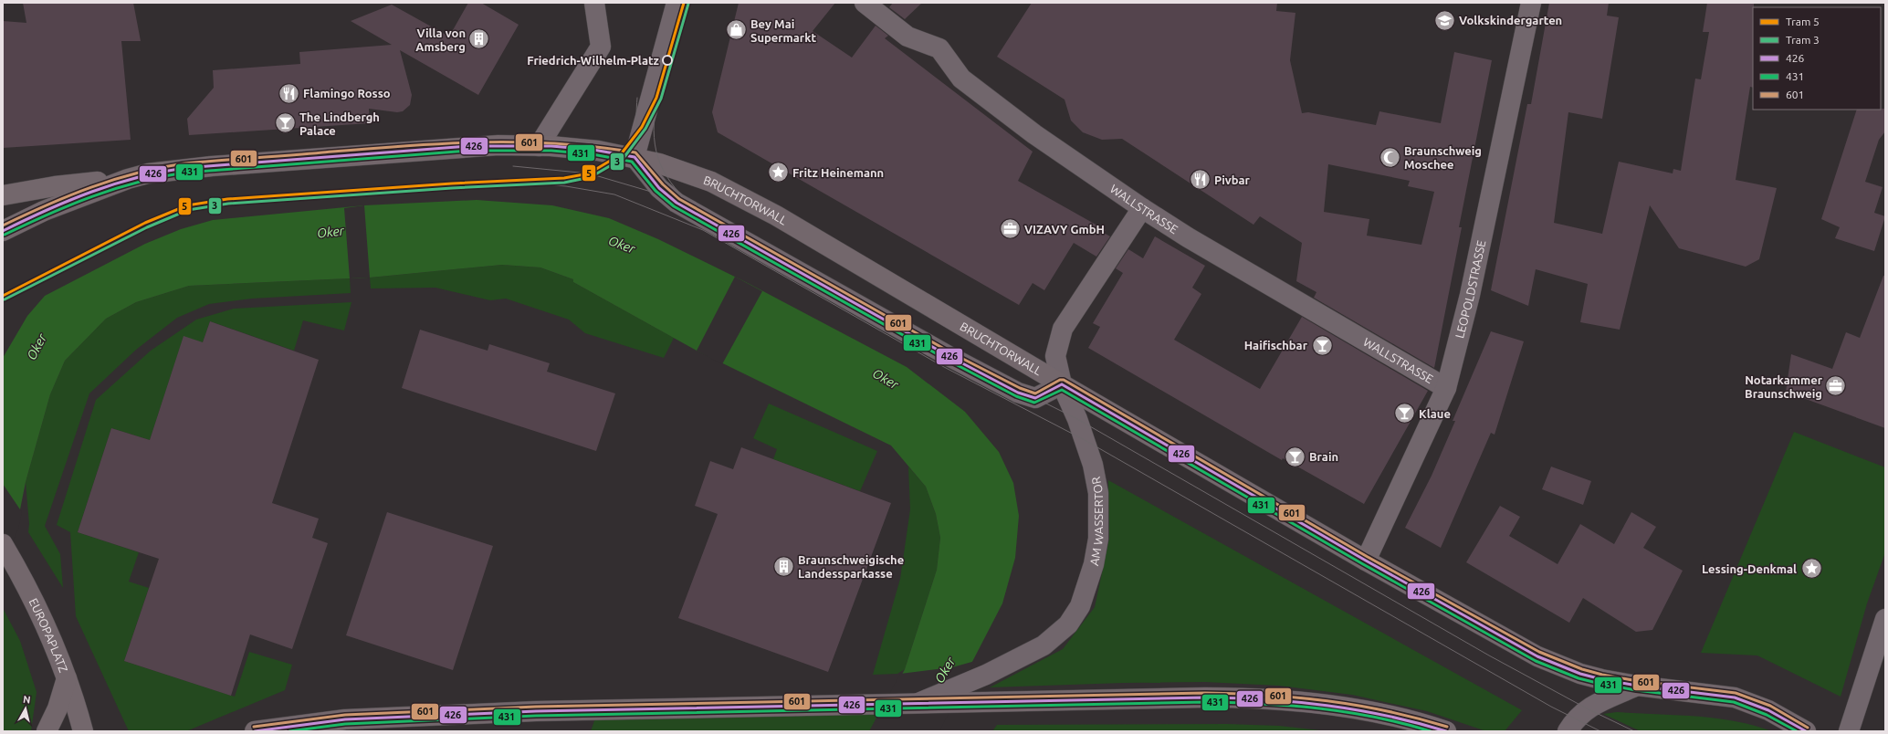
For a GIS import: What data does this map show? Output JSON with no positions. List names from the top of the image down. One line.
{"streets":{"main road":["BRUCHTORWALL","EUROPAPLATZ"],"street":["WALLSTRASSE","LEOPOLDSTRASSE","AM WASSERTOR"]},"crossings":[["BRUCHTORWALL","LEOPOLDSTRASSE"],["BRUCHTORWALL","AM WASSERTOR"],["WALLSTRASSE","LEOPOLDSTRASSE"],["WALLSTRASSE","AM WASSERTOR"]],"water":["Oker"],"places":{"school or university":["Volkskindergarten"],"shop":["Bey Mai Supermarkt"],"building":["Villa von Amsberg","Braunschweigische Landessparkasse"],"other":["Friedrich-Wilhelm-Platz"],"restaurant":["Flamingo Rosso","Pivbar"],"bar":["The Lindbergh Palace","Haifischbar","Klaue","Brain"],"mosque":["Braunschweig Moschee"],"place":["Fritz Heinemann","Lessing-Denkmal"],"office":["VIZAVY GmbH","Notarkammer Braunschweig"]},"lines":["tram line 5","tram line 3","transit line 601","transit line 426","transit line 431"],"legend":["Tram 5","Tram 3","426","431","601"],"north":"top"}
